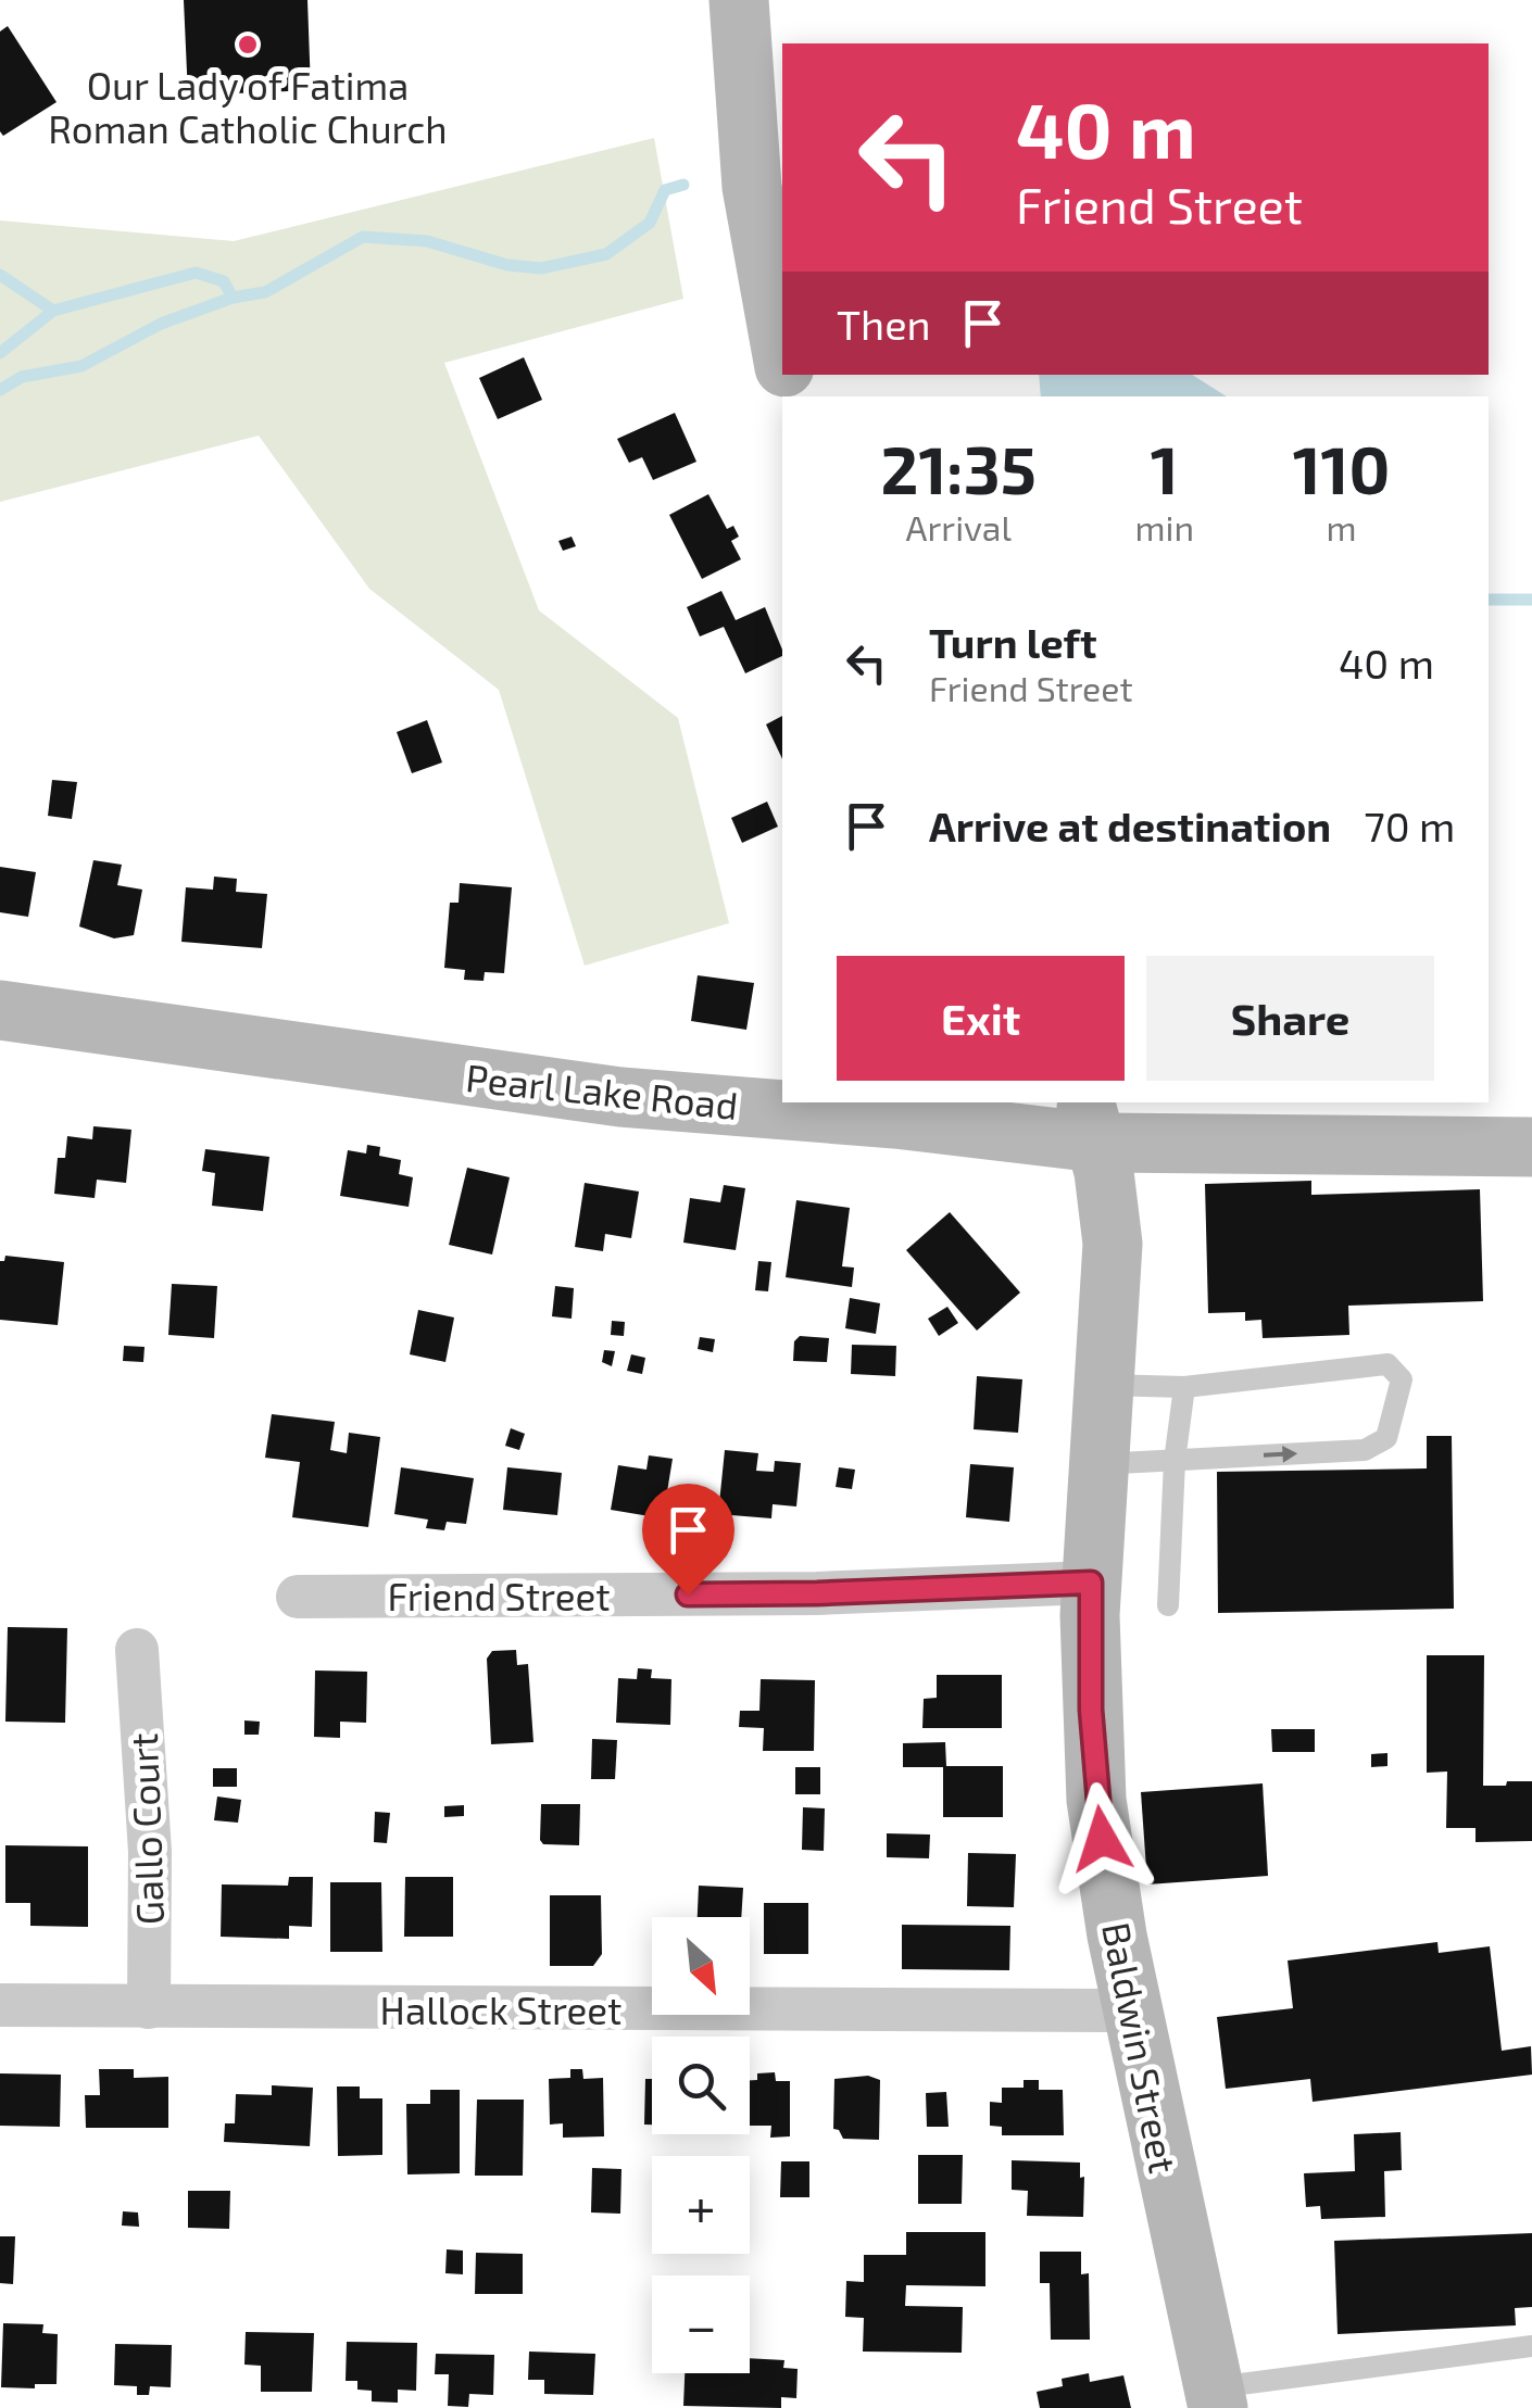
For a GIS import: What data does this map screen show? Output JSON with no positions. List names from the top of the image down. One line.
{"streets":{"main road":["Pearl Lake Road","Baldwin Street"],"street":["Friend Street","Gallo Court","Hallock Street"]},"crossings":[["Pearl Lake Road","Baldwin Street"],["Friend Street","Baldwin Street"],["Gallo Court","Hallock Street"],["Hallock Street","Baldwin Street"]],"places":["Our Lady of Fatima Roman Catholic Church"],"north":"bottom right","page":{"turn":["40 m","Friend Street"],"then":"Then","eta":["21:35","Arrival","1","min","110","m"],"list":[{"name":"Turn left","note":"Friend Street","value":"40 m"},{"name":"Arrive at destination","value":"70 m"}],"buttons":["Exit","Share"],"map_buttons":["+","−"]}}
